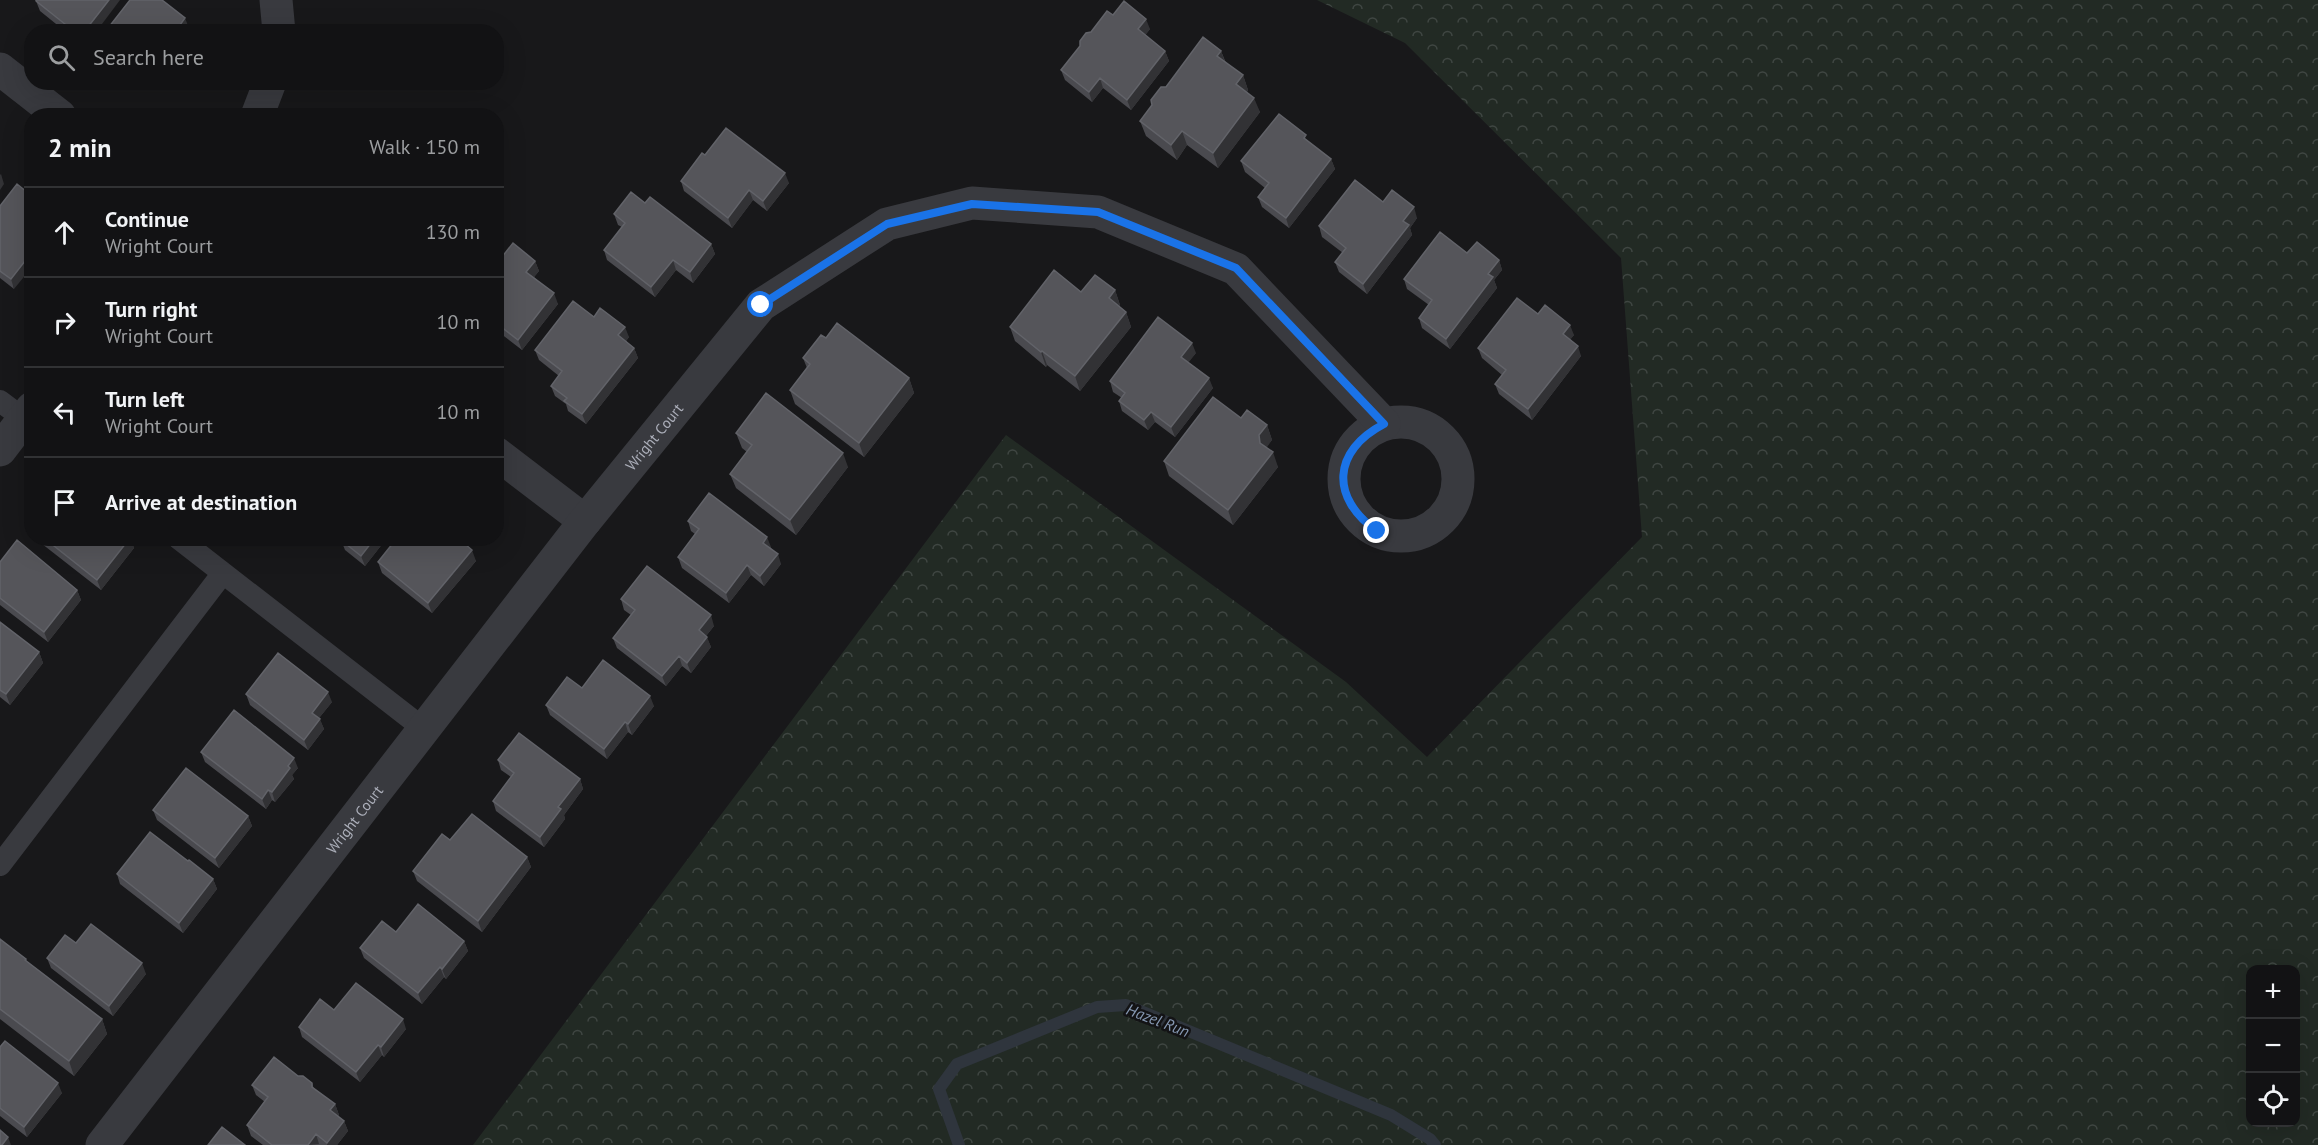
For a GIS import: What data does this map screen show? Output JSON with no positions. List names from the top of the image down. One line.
{"streets":{"street":["Wright Court"]},"water":["Hazel Run"],"page":{"search":"Search here","heading":["2 min","Walk · 150 m"],"list":[["Continue","Wright Court","130 m"],["Turn right","Wright Court","10 m"],["Turn left","Wright Court","10 m"],"Arrive at destination"],"map_buttons":["+","−"]}}
